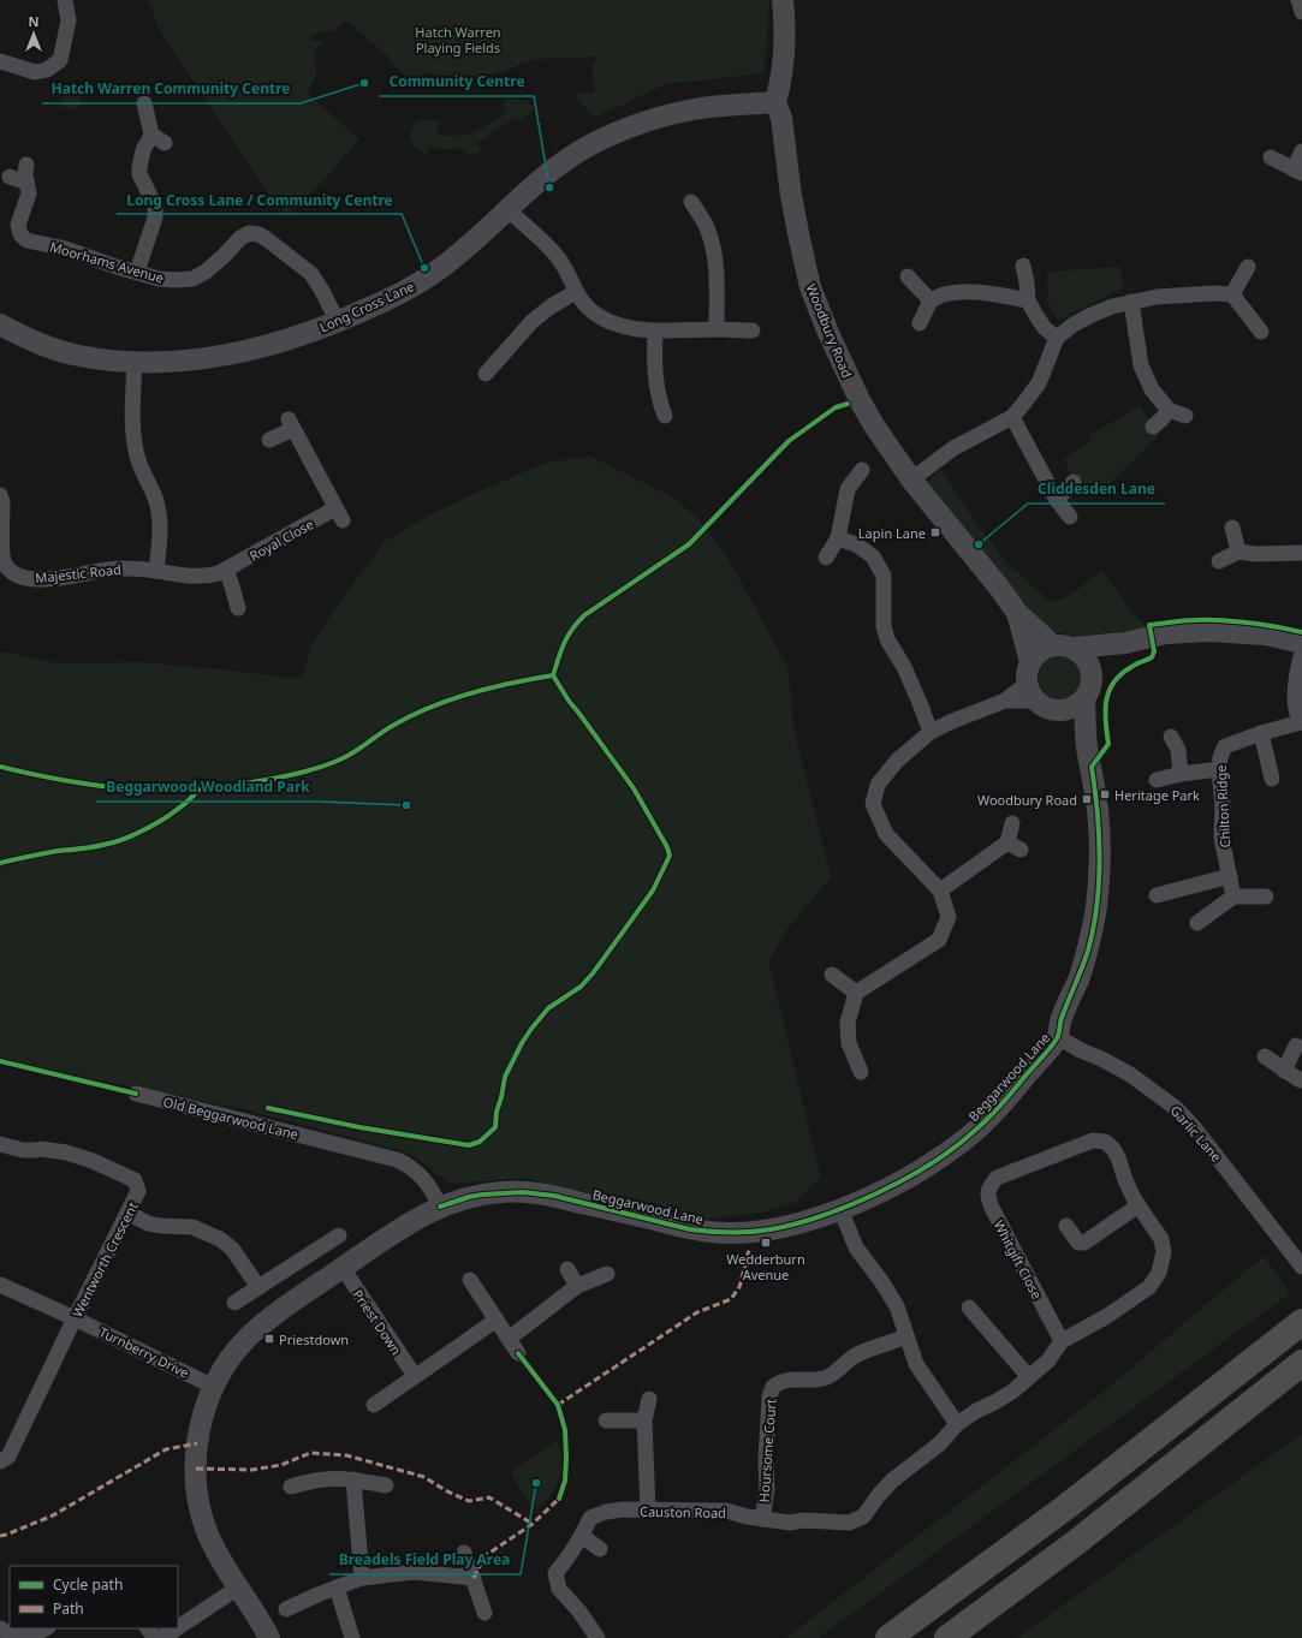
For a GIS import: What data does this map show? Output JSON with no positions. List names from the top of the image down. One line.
{"streets":{"street":["Moorhams Avenue","Long Cross Lane","Woodbury Road","Royal Close","Majestic Road","Chilton Ridge","Beggarwood Lane","Old Beggarwood Lane","Garlic Lane","Wentworth Crescent","Whitgift Close","Priest Down","Turnberry Drive","Hoursome Court","Causton Road"]},"crossings":[["Moorhams Avenue","Long Cross Lane"],["Long Cross Lane","Woodbury Road"],["Woodbury Road","Beggarwood Lane"],["Royal Close","Majestic Road"],["Beggarwood Lane","Old Beggarwood Lane"],["Beggarwood Lane","Garlic Lane"],["Beggarwood Lane","Priest Down"],["Beggarwood Lane","Turnberry Drive"],["Wentworth Crescent","Turnberry Drive"],["Whitgift Close","Causton Road"],["Hoursome Court","Causton Road"]],"parks":["Hatch Warren Playing Fields"],"places":{"other":["Hatch Warren Community Centre","Community Centre","Long Cross Lane / Community Centre","Cliddesden Lane","Beggarwood Woodland Park","Breadels Field Play Area"],"transit":["Lapin Lane","Heritage Park","Woodbury Road","Wedderburn Avenue","Priestdown"]},"legend":["Cycle path","Path"],"north":"top"}
